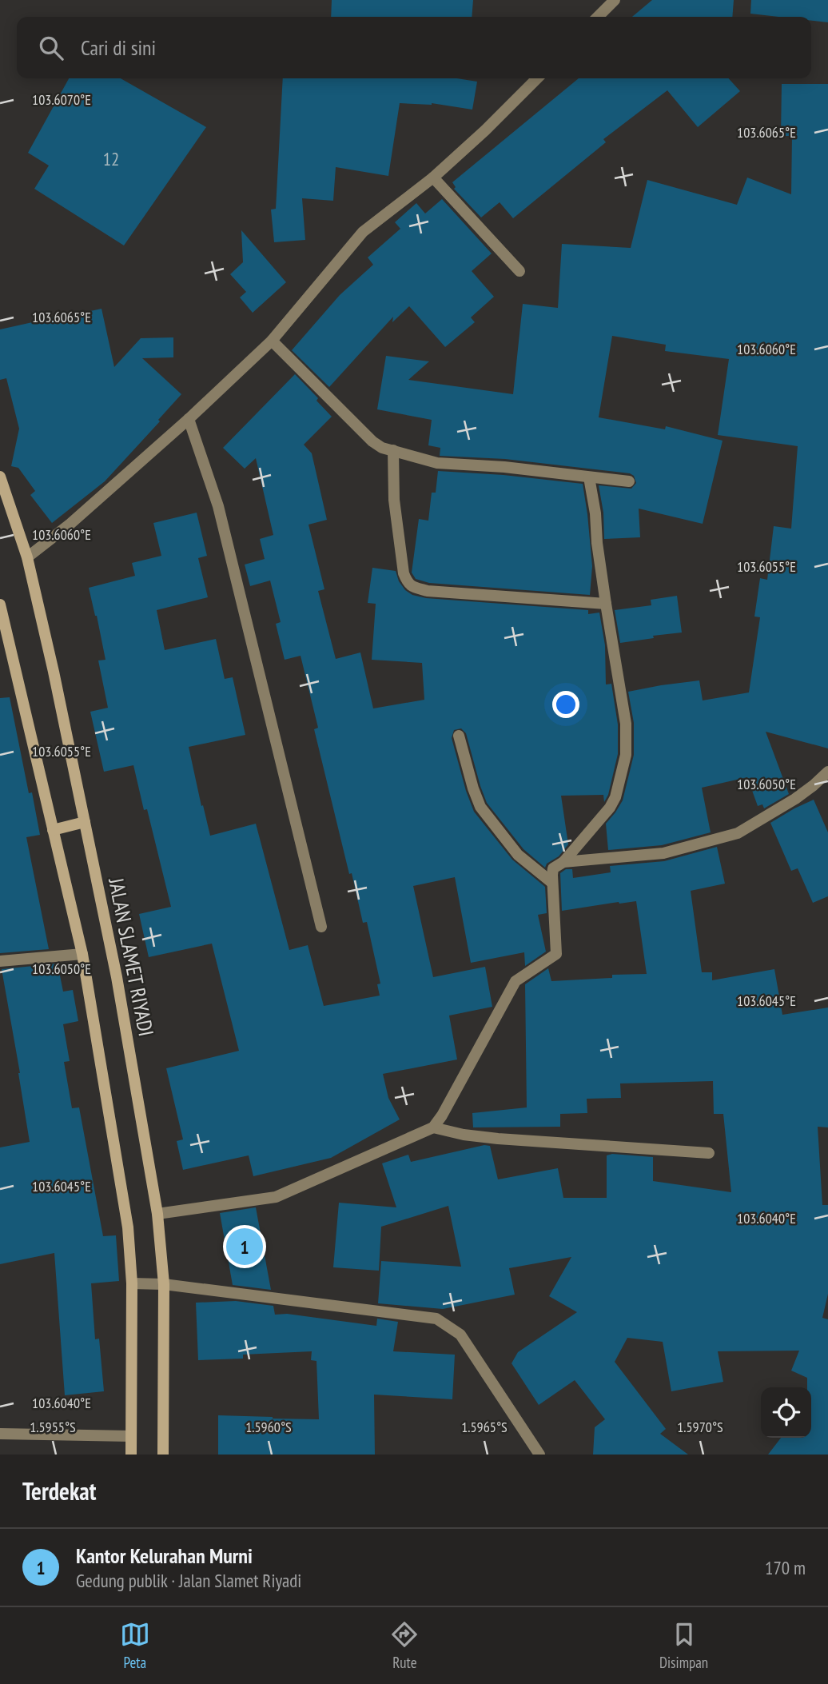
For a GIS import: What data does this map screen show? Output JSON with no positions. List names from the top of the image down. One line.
{"streets":{"main road":["JALAN SLAMET RIYADI"]},"house_numbers":["12"],"page":{"search":"Cari di sini","pins":"1","heading":"Terdekat","list":[{"mark":"1","name":"Kantor Kelurahan Murni","note":"Gedung publik · Jalan Slamet Riyadi","value":"170 m"}],"nav":["Peta","Rute","Disimpan"]},"coordinates":["103.6070°E","103.6065°E","103.6060°E","103.6055°E","103.6050°E","103.6045°E","103.6040°E","1.5955°S","1.5960°S","1.5965°S","1.5970°S"]}
